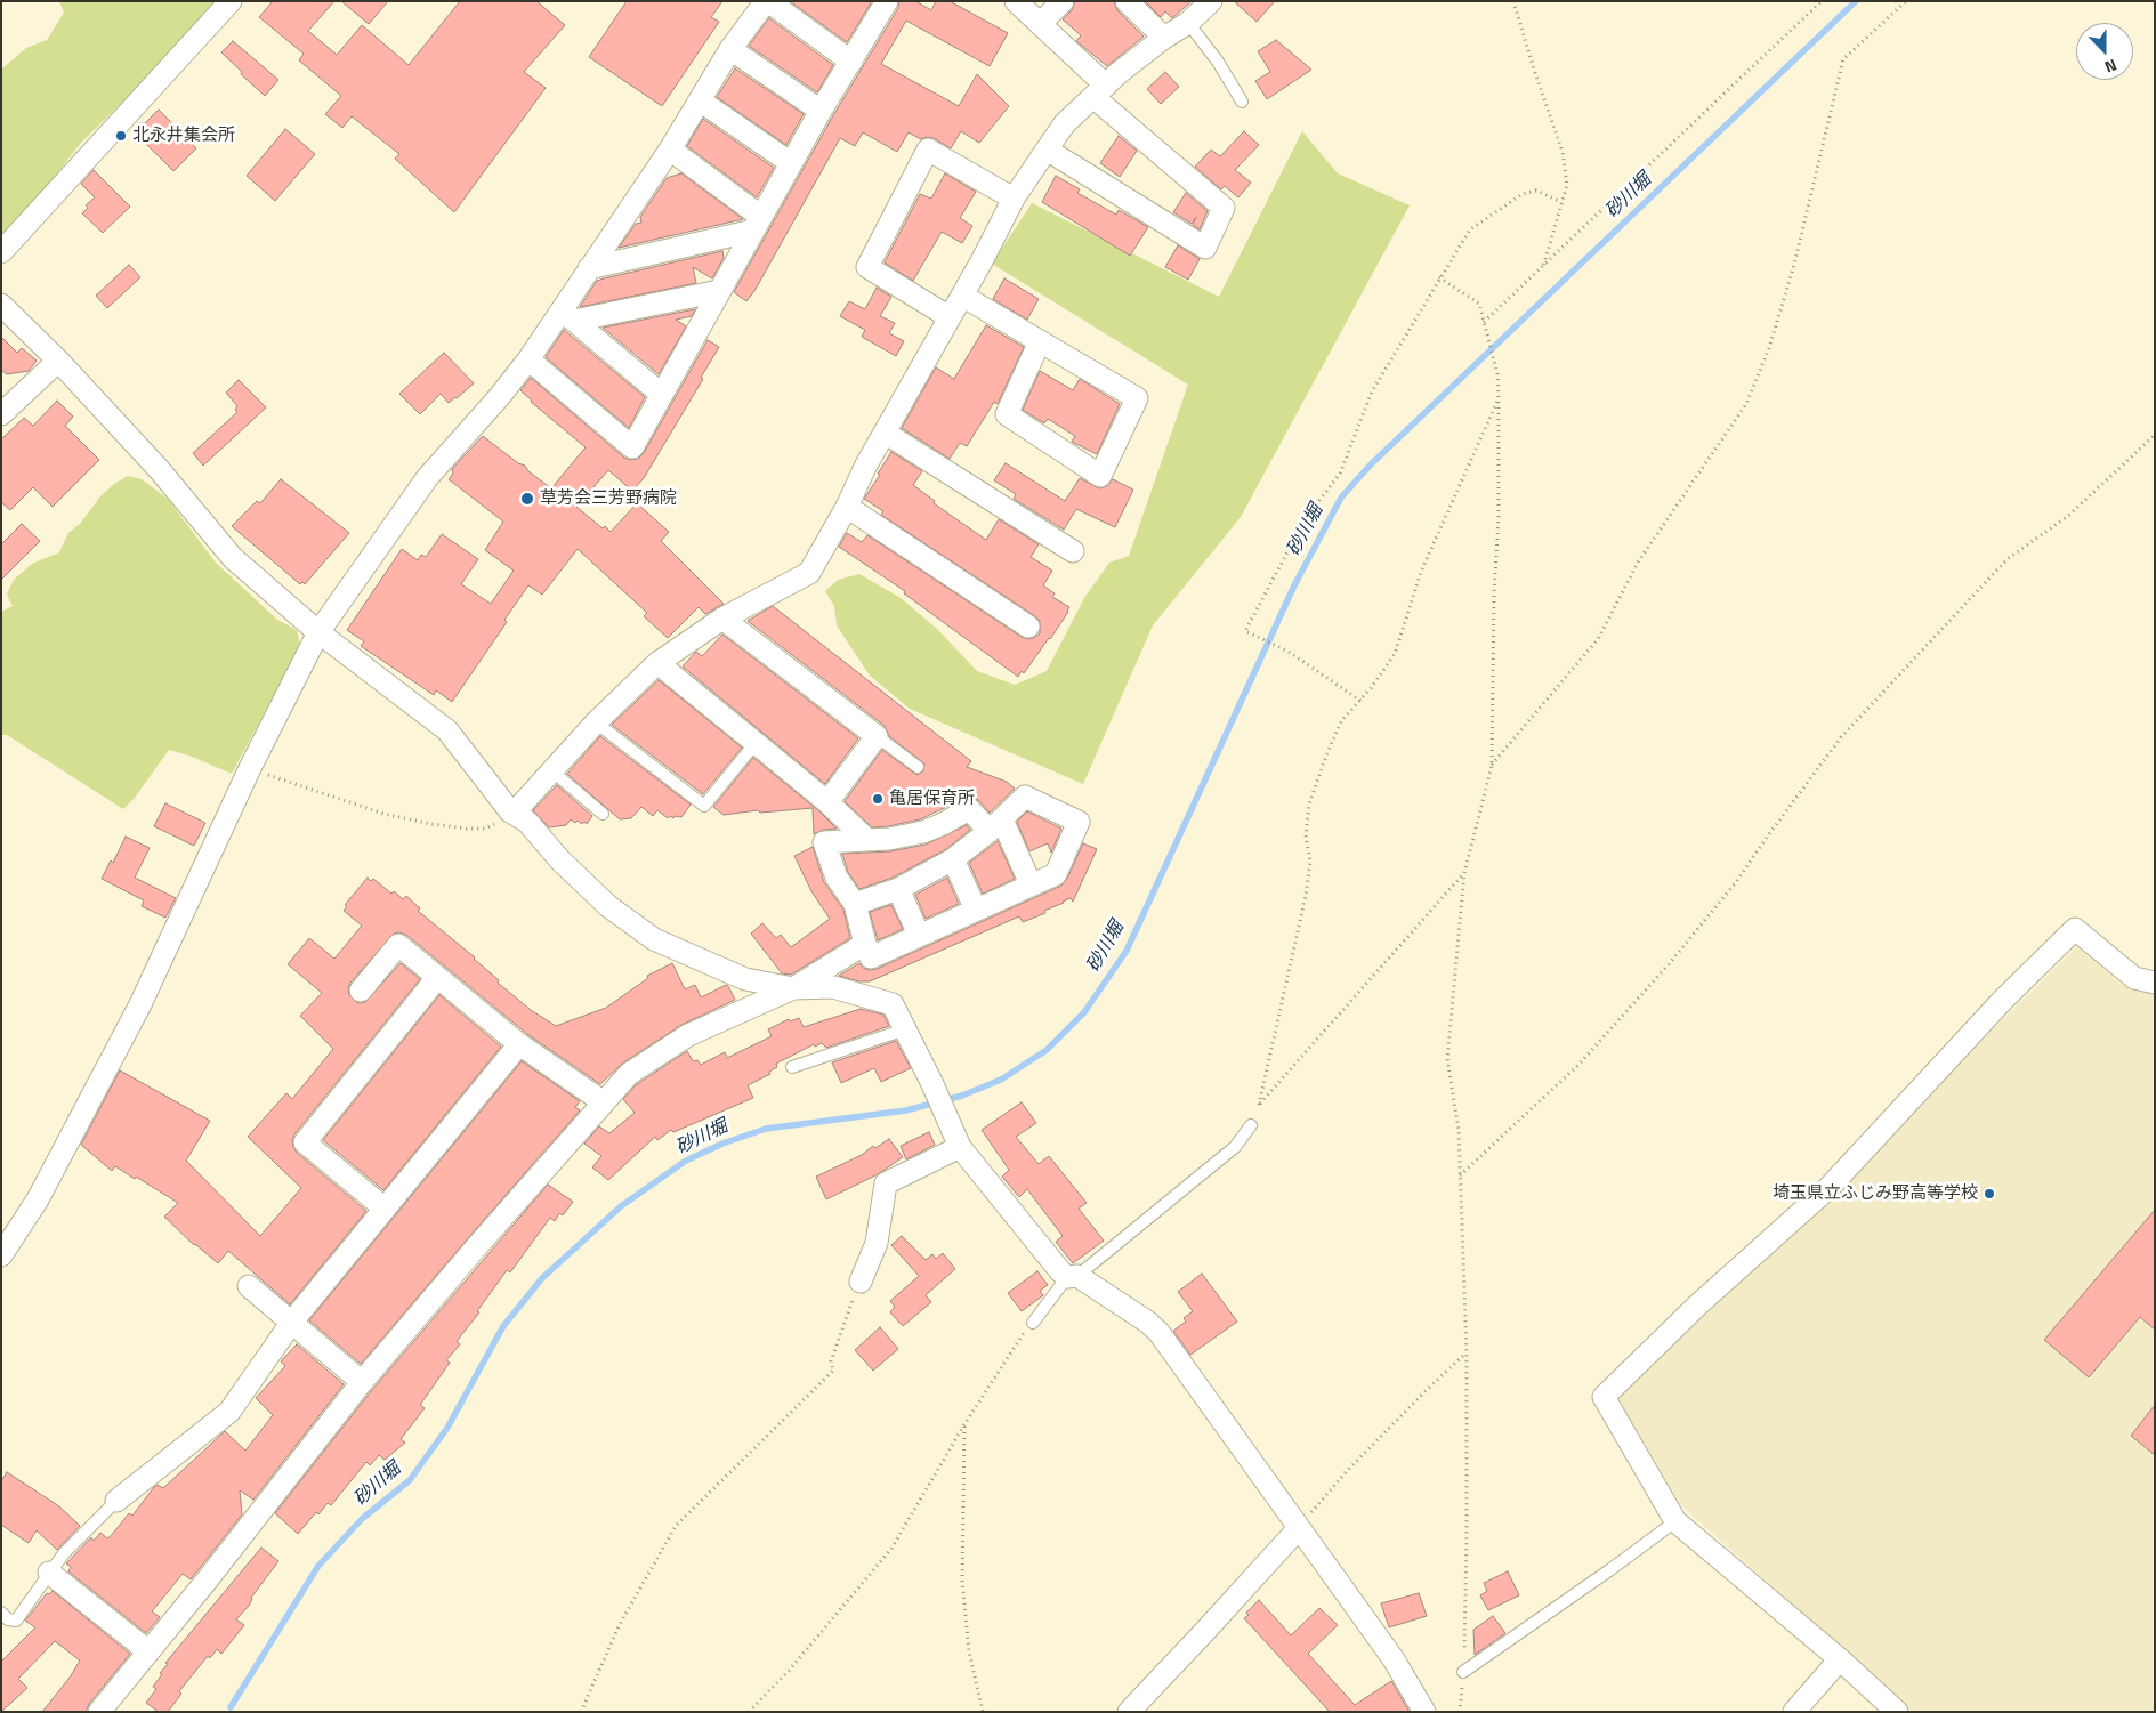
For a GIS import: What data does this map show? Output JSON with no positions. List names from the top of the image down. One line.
{"water":["砂川堀"],"places":["北永井集会所","草芳会三芳野病院","亀居保育所","埼玉県立ふじみ野高等学校"],"north":"bottom"}
